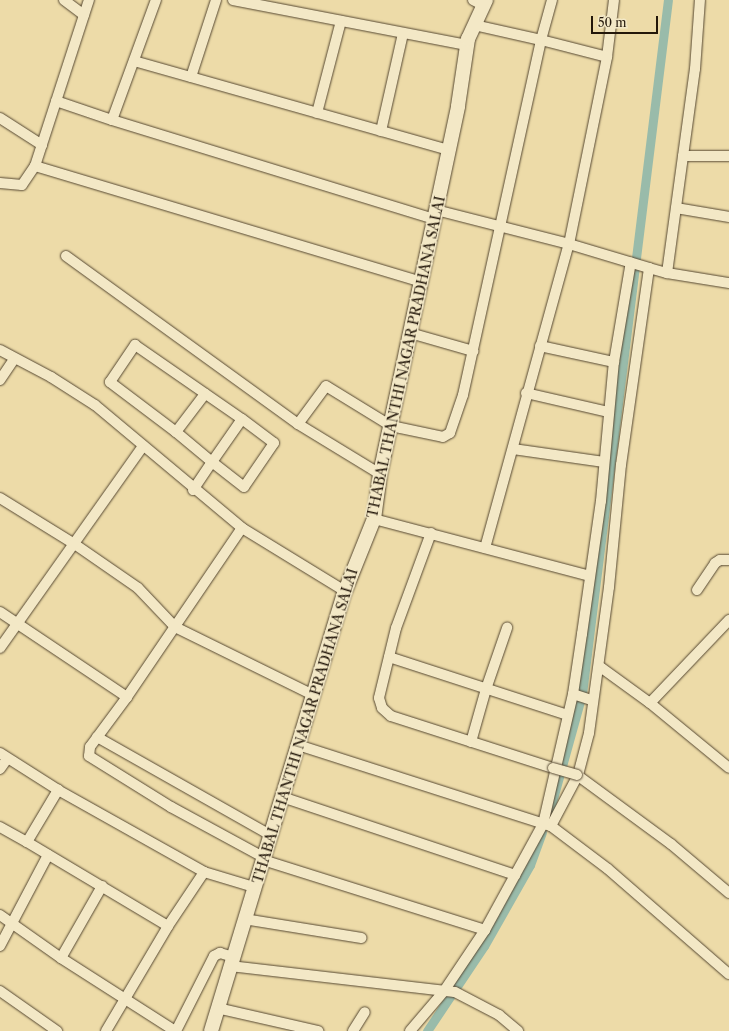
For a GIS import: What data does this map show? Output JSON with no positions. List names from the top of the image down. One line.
{"streets":{"main road":["THABAL THANTHI NAGAR PRADHANA SALAI"]},"scale_bar":"50 m"}
